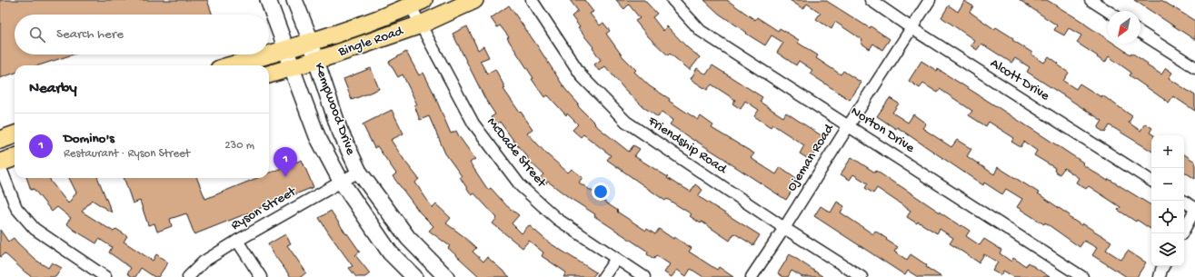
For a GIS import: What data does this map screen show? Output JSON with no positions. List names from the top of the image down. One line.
{"streets":{"main road":["Bingle Road","Kempwood Drive"],"street":["Alcott Drive","Norton Drive","Friendship Road","McDade Street","Ojeman Road","Ryson Street"]},"crossings":[["Bingle Road","Kempwood Drive"],["Bingle Road","McDade Street"],["Alcott Drive","Ojeman Road"],["Kempwood Drive","Ryson Street"],["Norton Drive","Ojeman Road"],["Friendship Road","Ojeman Road"]],"north":"bottom left","page":{"search":"Search here","heading":"Nearby","list":[{"mark":"1","name":"Domino's","note":"Restaurant · Ryson Street","value":"230 m"}],"map_buttons":["+","−"],"pins":"1"}}
